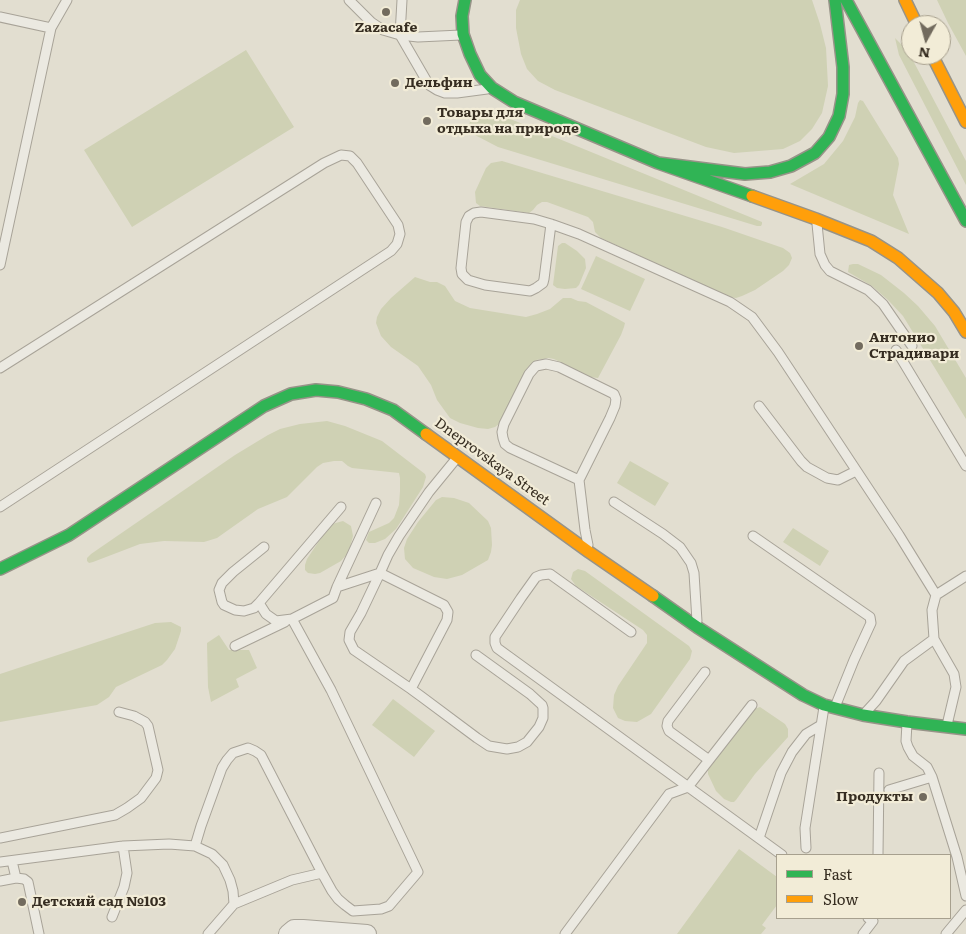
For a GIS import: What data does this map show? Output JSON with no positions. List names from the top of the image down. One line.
{"streets":{"main road":["Dneprovskaya Street"]},"places":["Zazacafe","Дельфин","Товары для отдыха на природе","Антонио Страдивари","Продукты","Детский сад №103"],"legend":["Fast","Slow"],"north":"bottom"}
